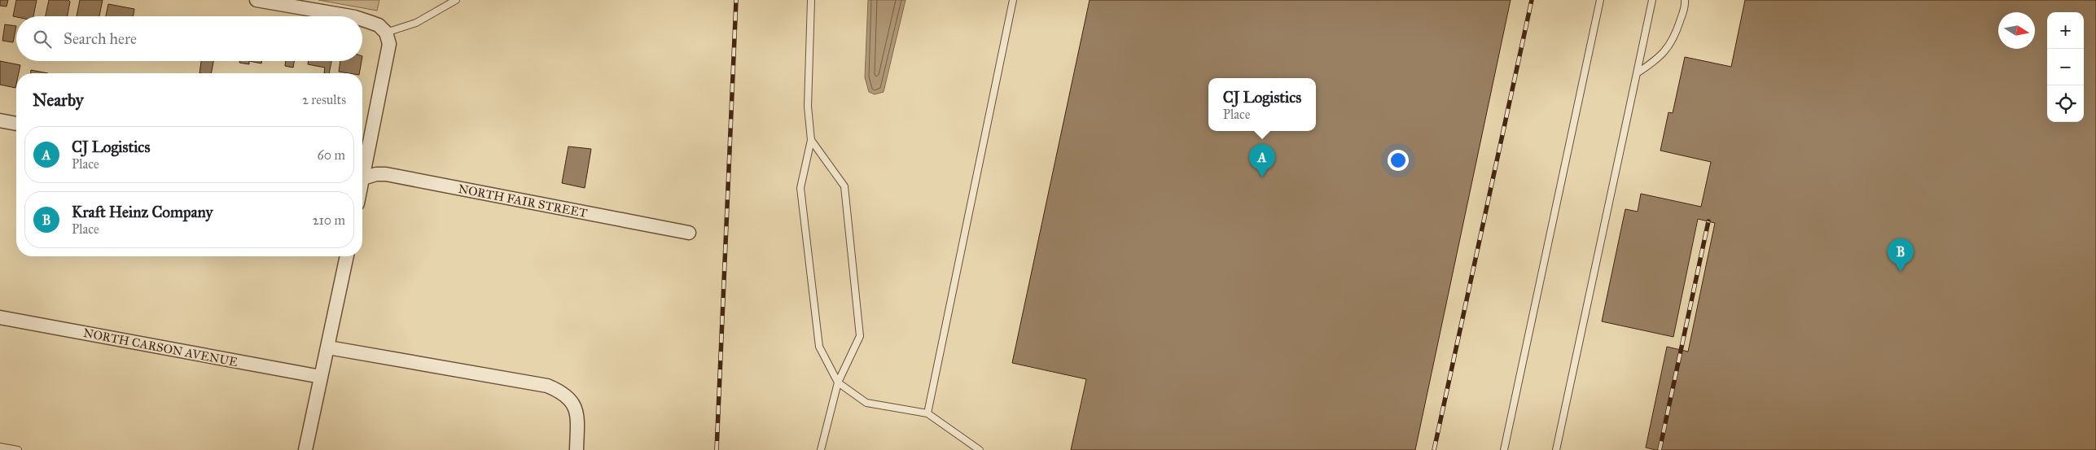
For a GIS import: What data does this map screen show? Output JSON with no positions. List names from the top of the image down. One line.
{"streets":{"street":["NORTH FAIR STREET","NORTH CARSON AVENUE"]},"north":"right","page":{"map_buttons":["+","−"],"search":"Search here","heading":["Nearby","2 results"],"popup":["CJ Logistics","Place"],"list":[{"mark":"A","name":"CJ Logistics","note":"Place","value":"60 m"},{"mark":"B","name":"Kraft Heinz Company","note":"Place","value":"210 m"}],"pins":["A","B"]}}
